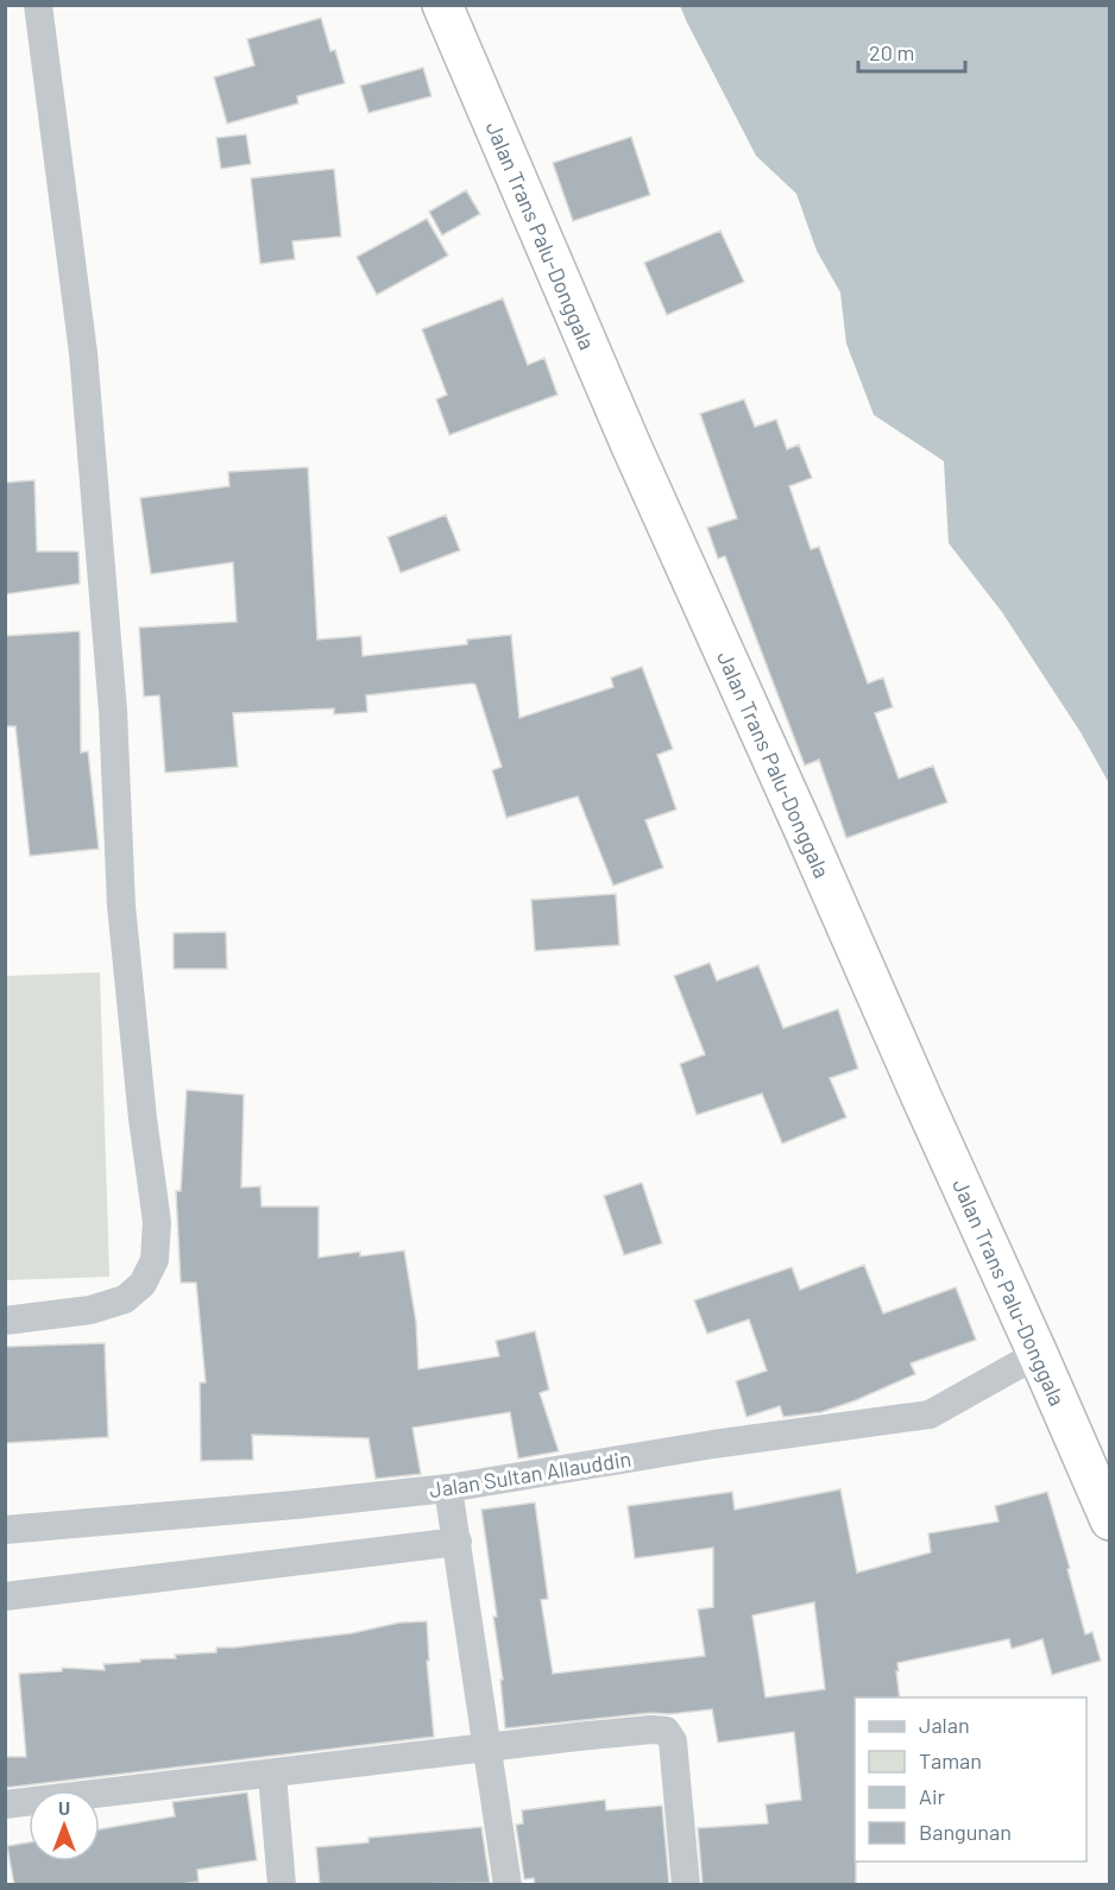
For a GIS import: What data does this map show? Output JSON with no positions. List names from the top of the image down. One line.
{"streets":{"highway":["Jalan Trans Palu-Donggala"],"street":["Jalan Sultan Allauddin"]},"crossings":[["Jalan Trans Palu-Donggala","Jalan Sultan Allauddin"]],"legend":["Jalan","Taman","Air","Bangunan"],"scale_bar":"20 m","north":"top"}
